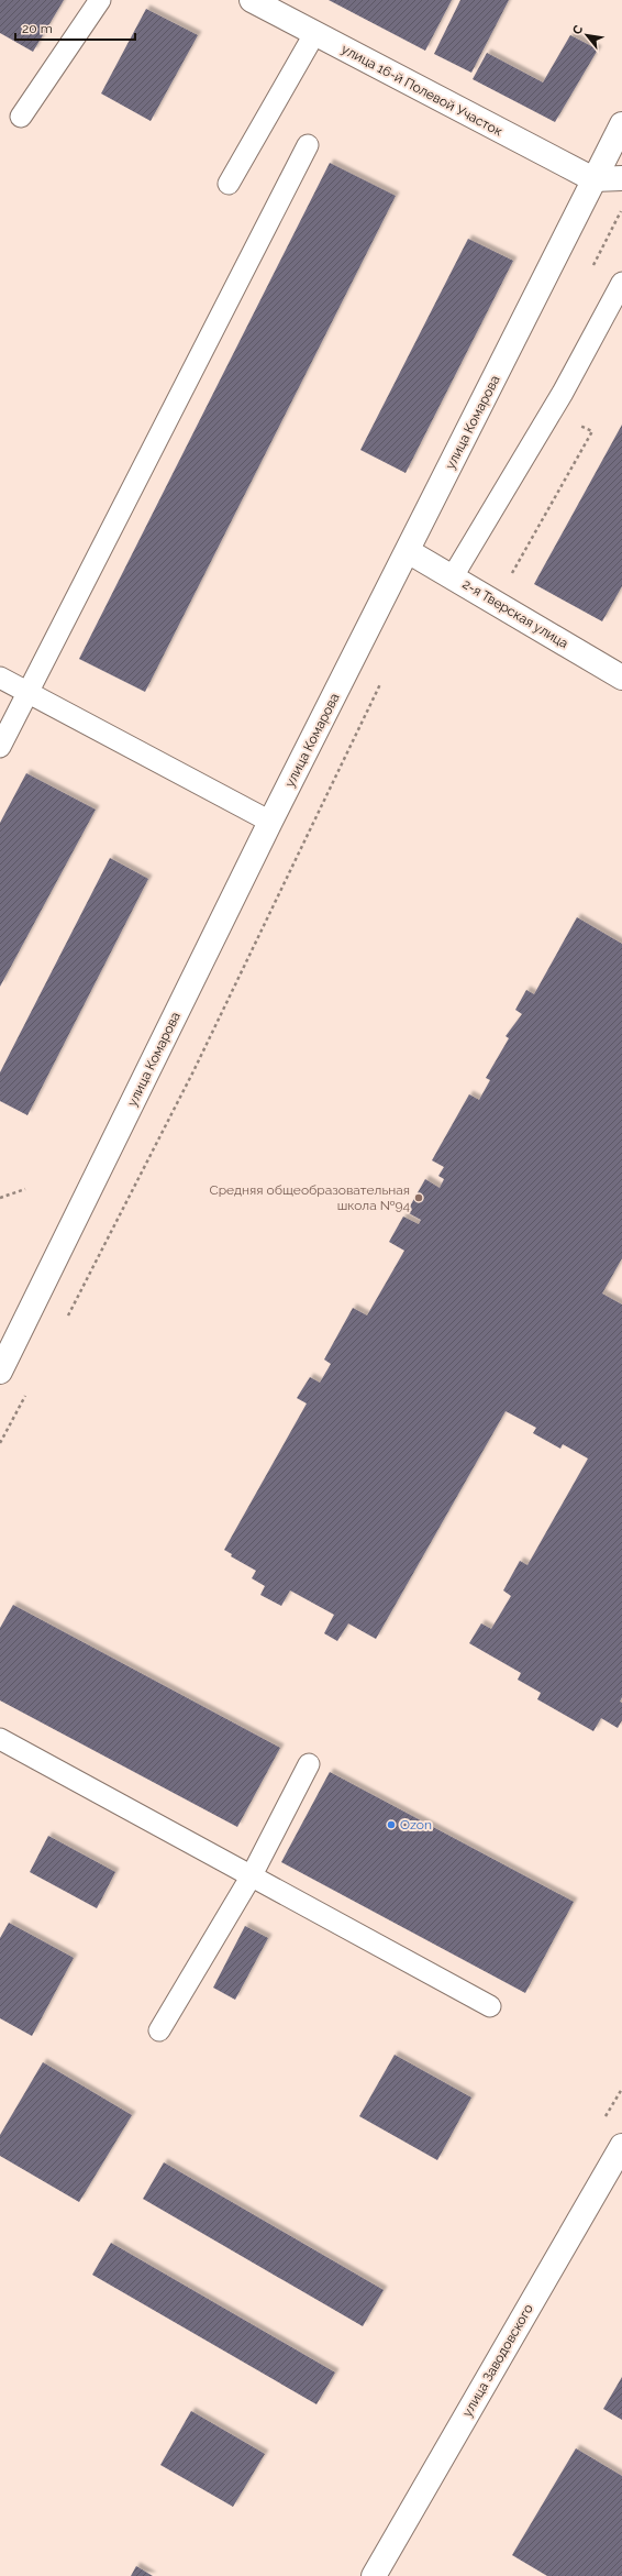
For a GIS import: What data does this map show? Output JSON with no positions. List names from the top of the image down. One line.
{"streets":{"street":["улица 16-й Полевой Участок","улица Комарова","2-я Тверская улица","улица Заводовского"]},"crossings":[["улица 16-й Полевой Участок","улица Комарова"]],"places":["Средняя общеобразовательная школа №94","Ozon"],"scale_bar":"20 m","north":"top left"}
